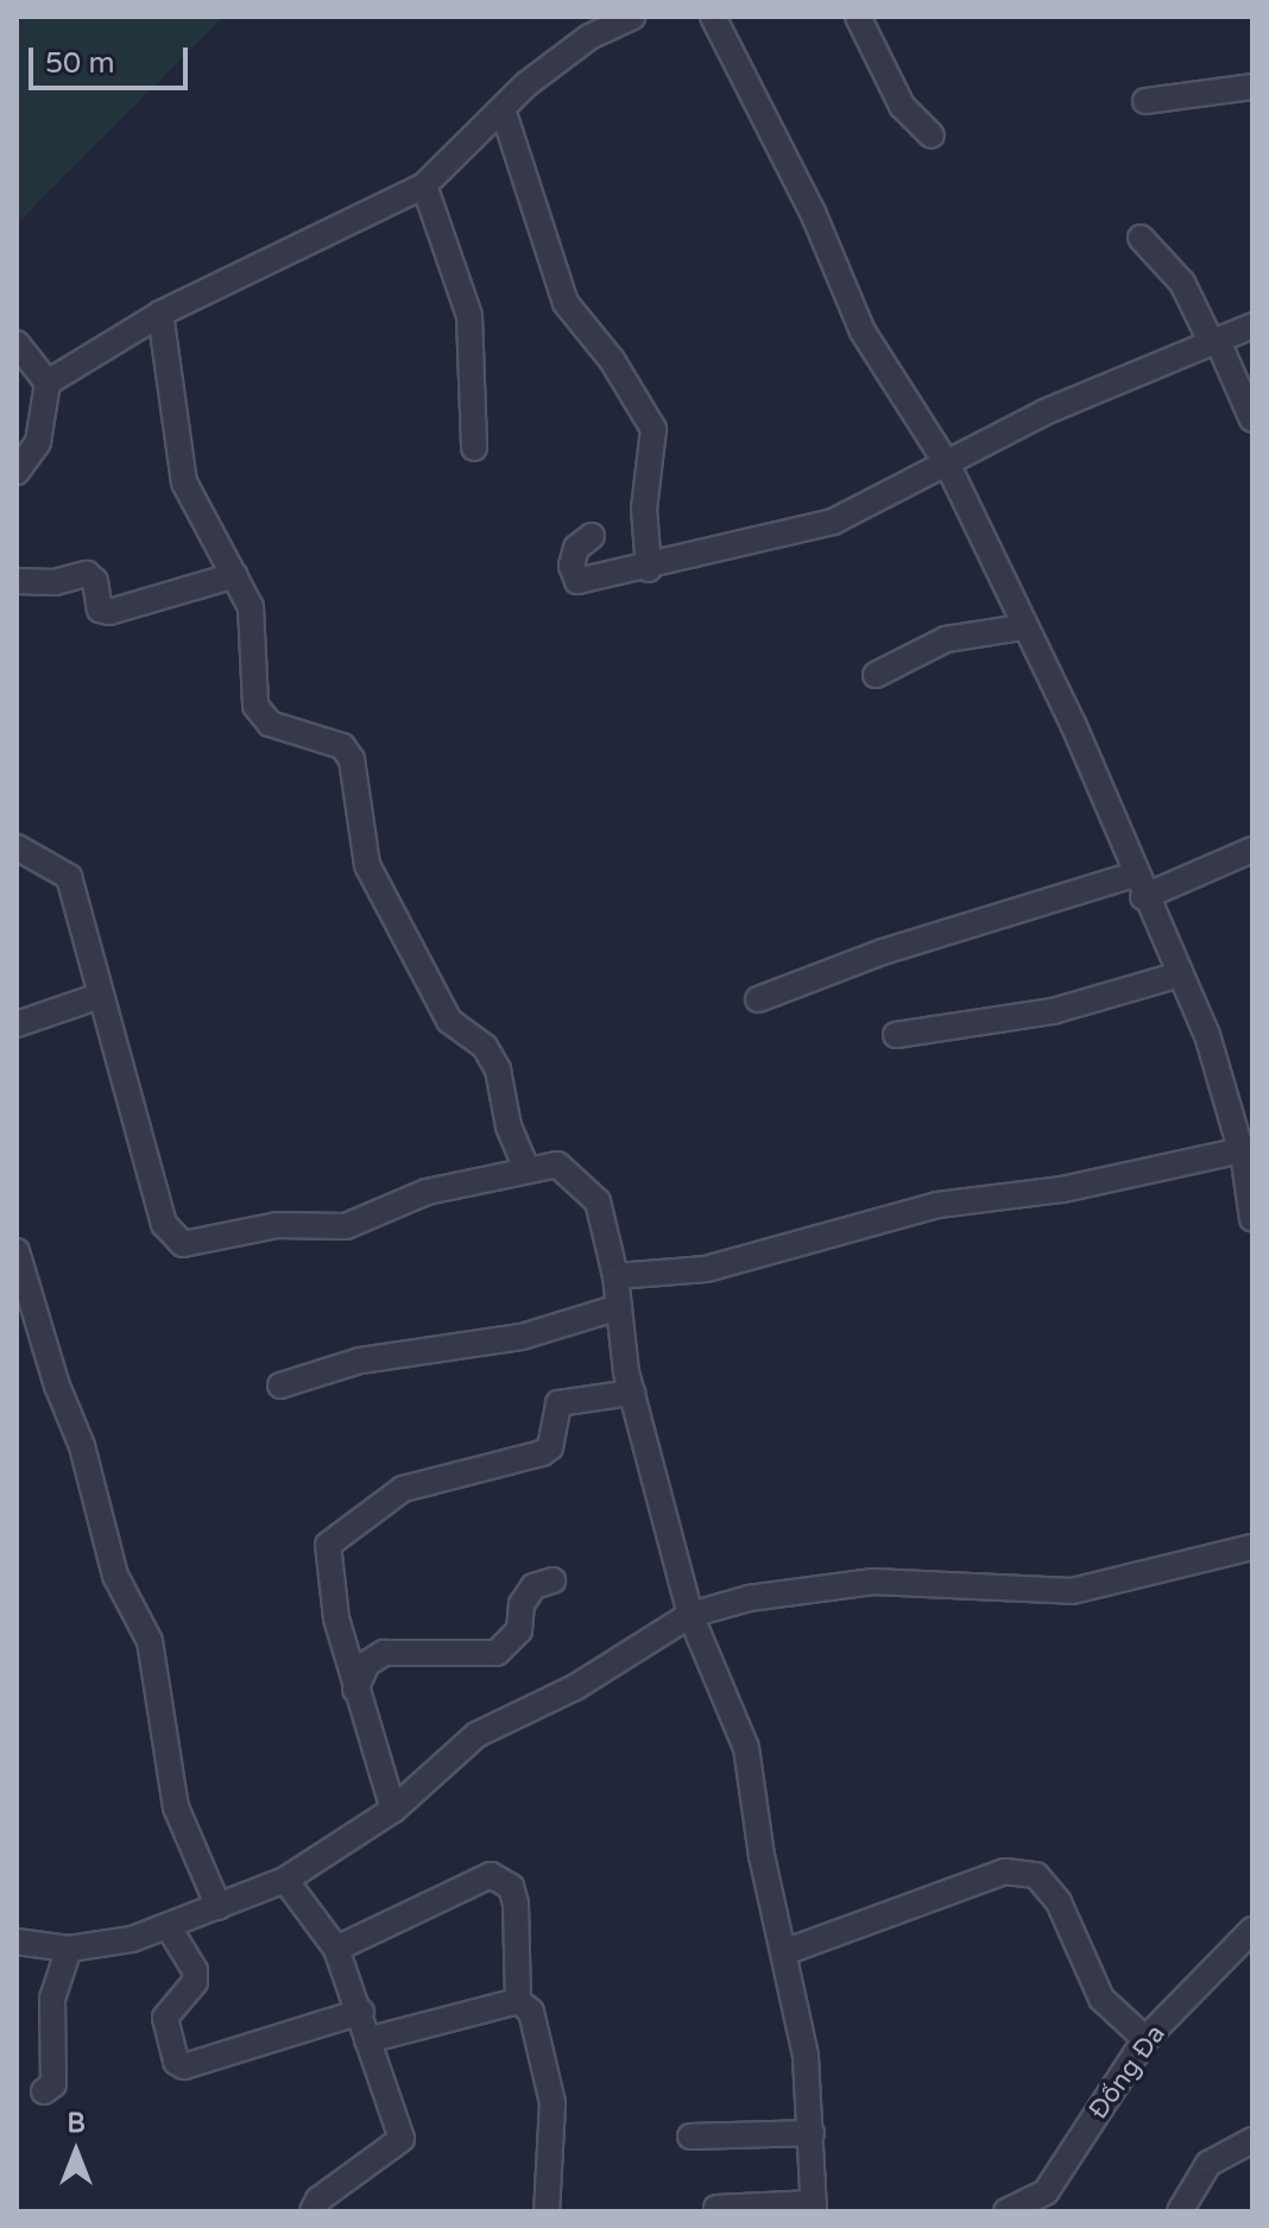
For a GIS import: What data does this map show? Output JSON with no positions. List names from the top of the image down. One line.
{"streets":{"street":["Đống Đa"]},"scale_bar":"50 m","north":"top"}
